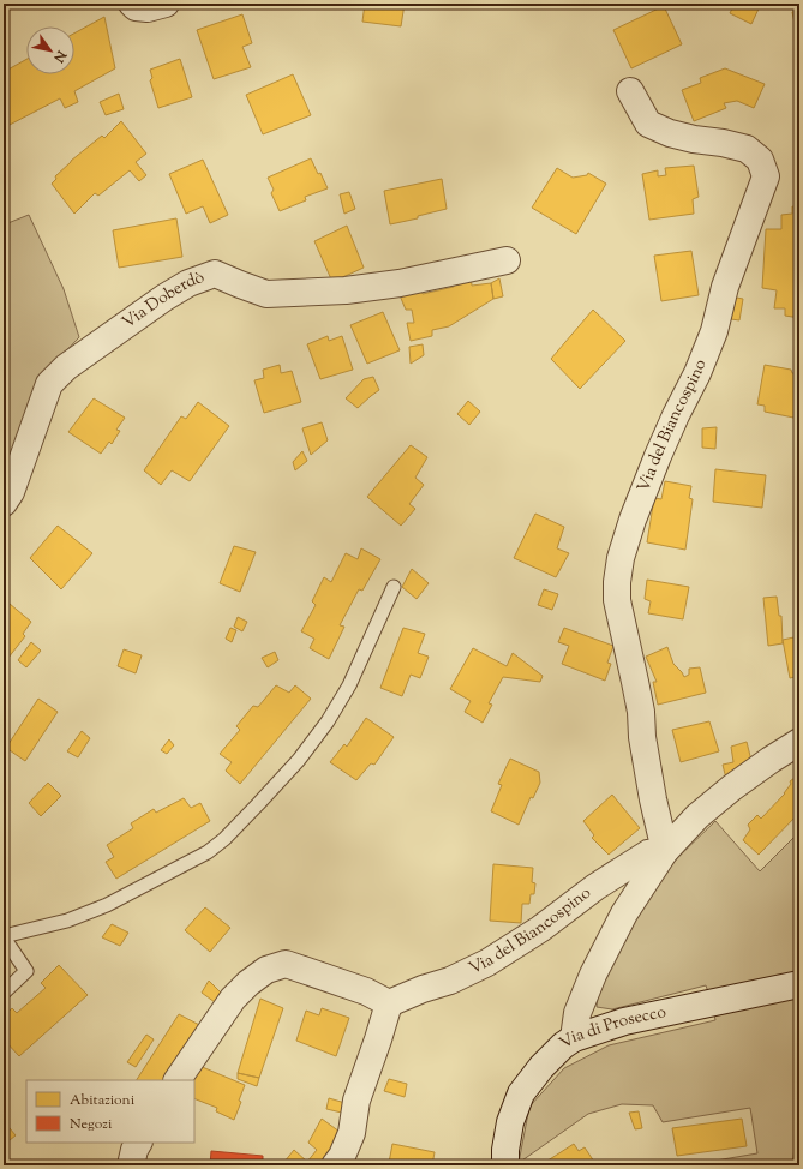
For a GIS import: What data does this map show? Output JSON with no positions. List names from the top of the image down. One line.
{"streets":{"street":["Via Doberdò","Via del Biancospino","Via di Prosecco"]},"legend":["Abitazioni","Negozi"],"north":"bottom right"}
